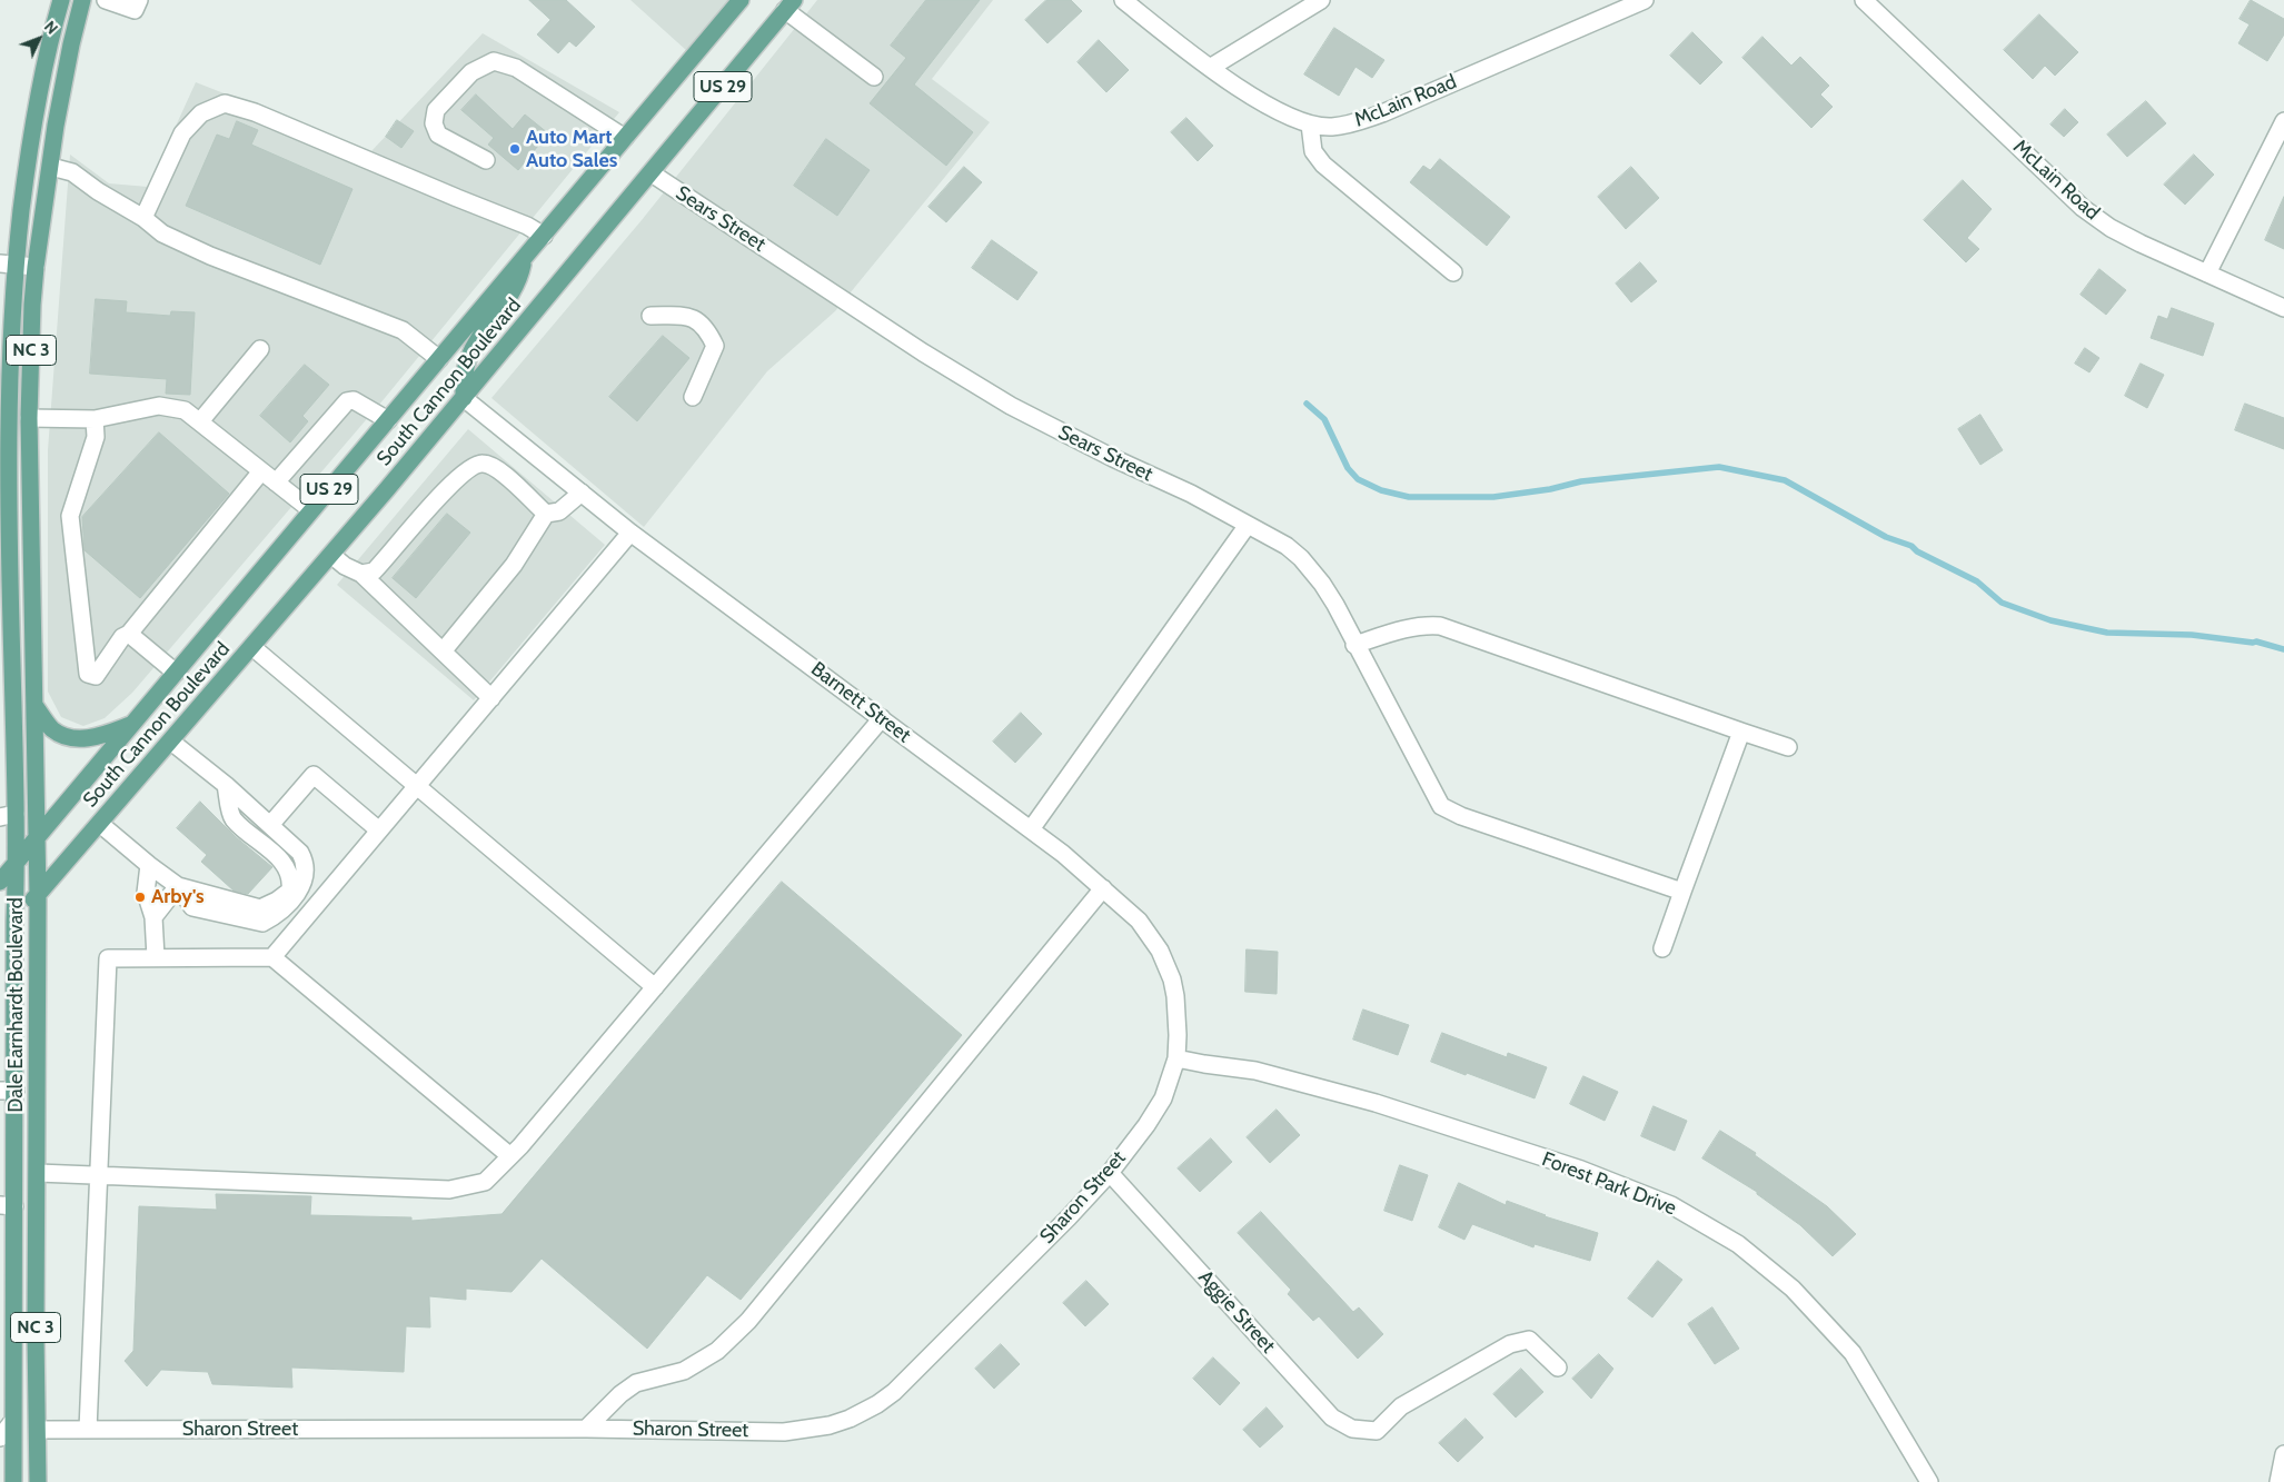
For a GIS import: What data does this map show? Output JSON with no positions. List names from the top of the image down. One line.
{"streets":{"main road":["US 29","NC 3","South Cannon Boulevard","Dale Earnhardt Boulevard"],"street":["McLain Road","Sears Street","Barnett Street","Forest Park Drive","Sharon Street","Aggie Street"]},"crossings":[["US 29","South Cannon Boulevard"],["US 29","Barnett Street"],["Sears Street","South Cannon Boulevard"],["South Cannon Boulevard","Barnett Street"],["South Cannon Boulevard","Dale Earnhardt Boulevard"],["Barnett Street","Forest Park Drive"],["Barnett Street","Sharon Street"],["Dale Earnhardt Boulevard","Sharon Street"],["Forest Park Drive","Sharon Street"],["Sharon Street","Aggie Street"]],"places":["Auto Mart Auto Sales","Arby's"],"north":"top right"}
